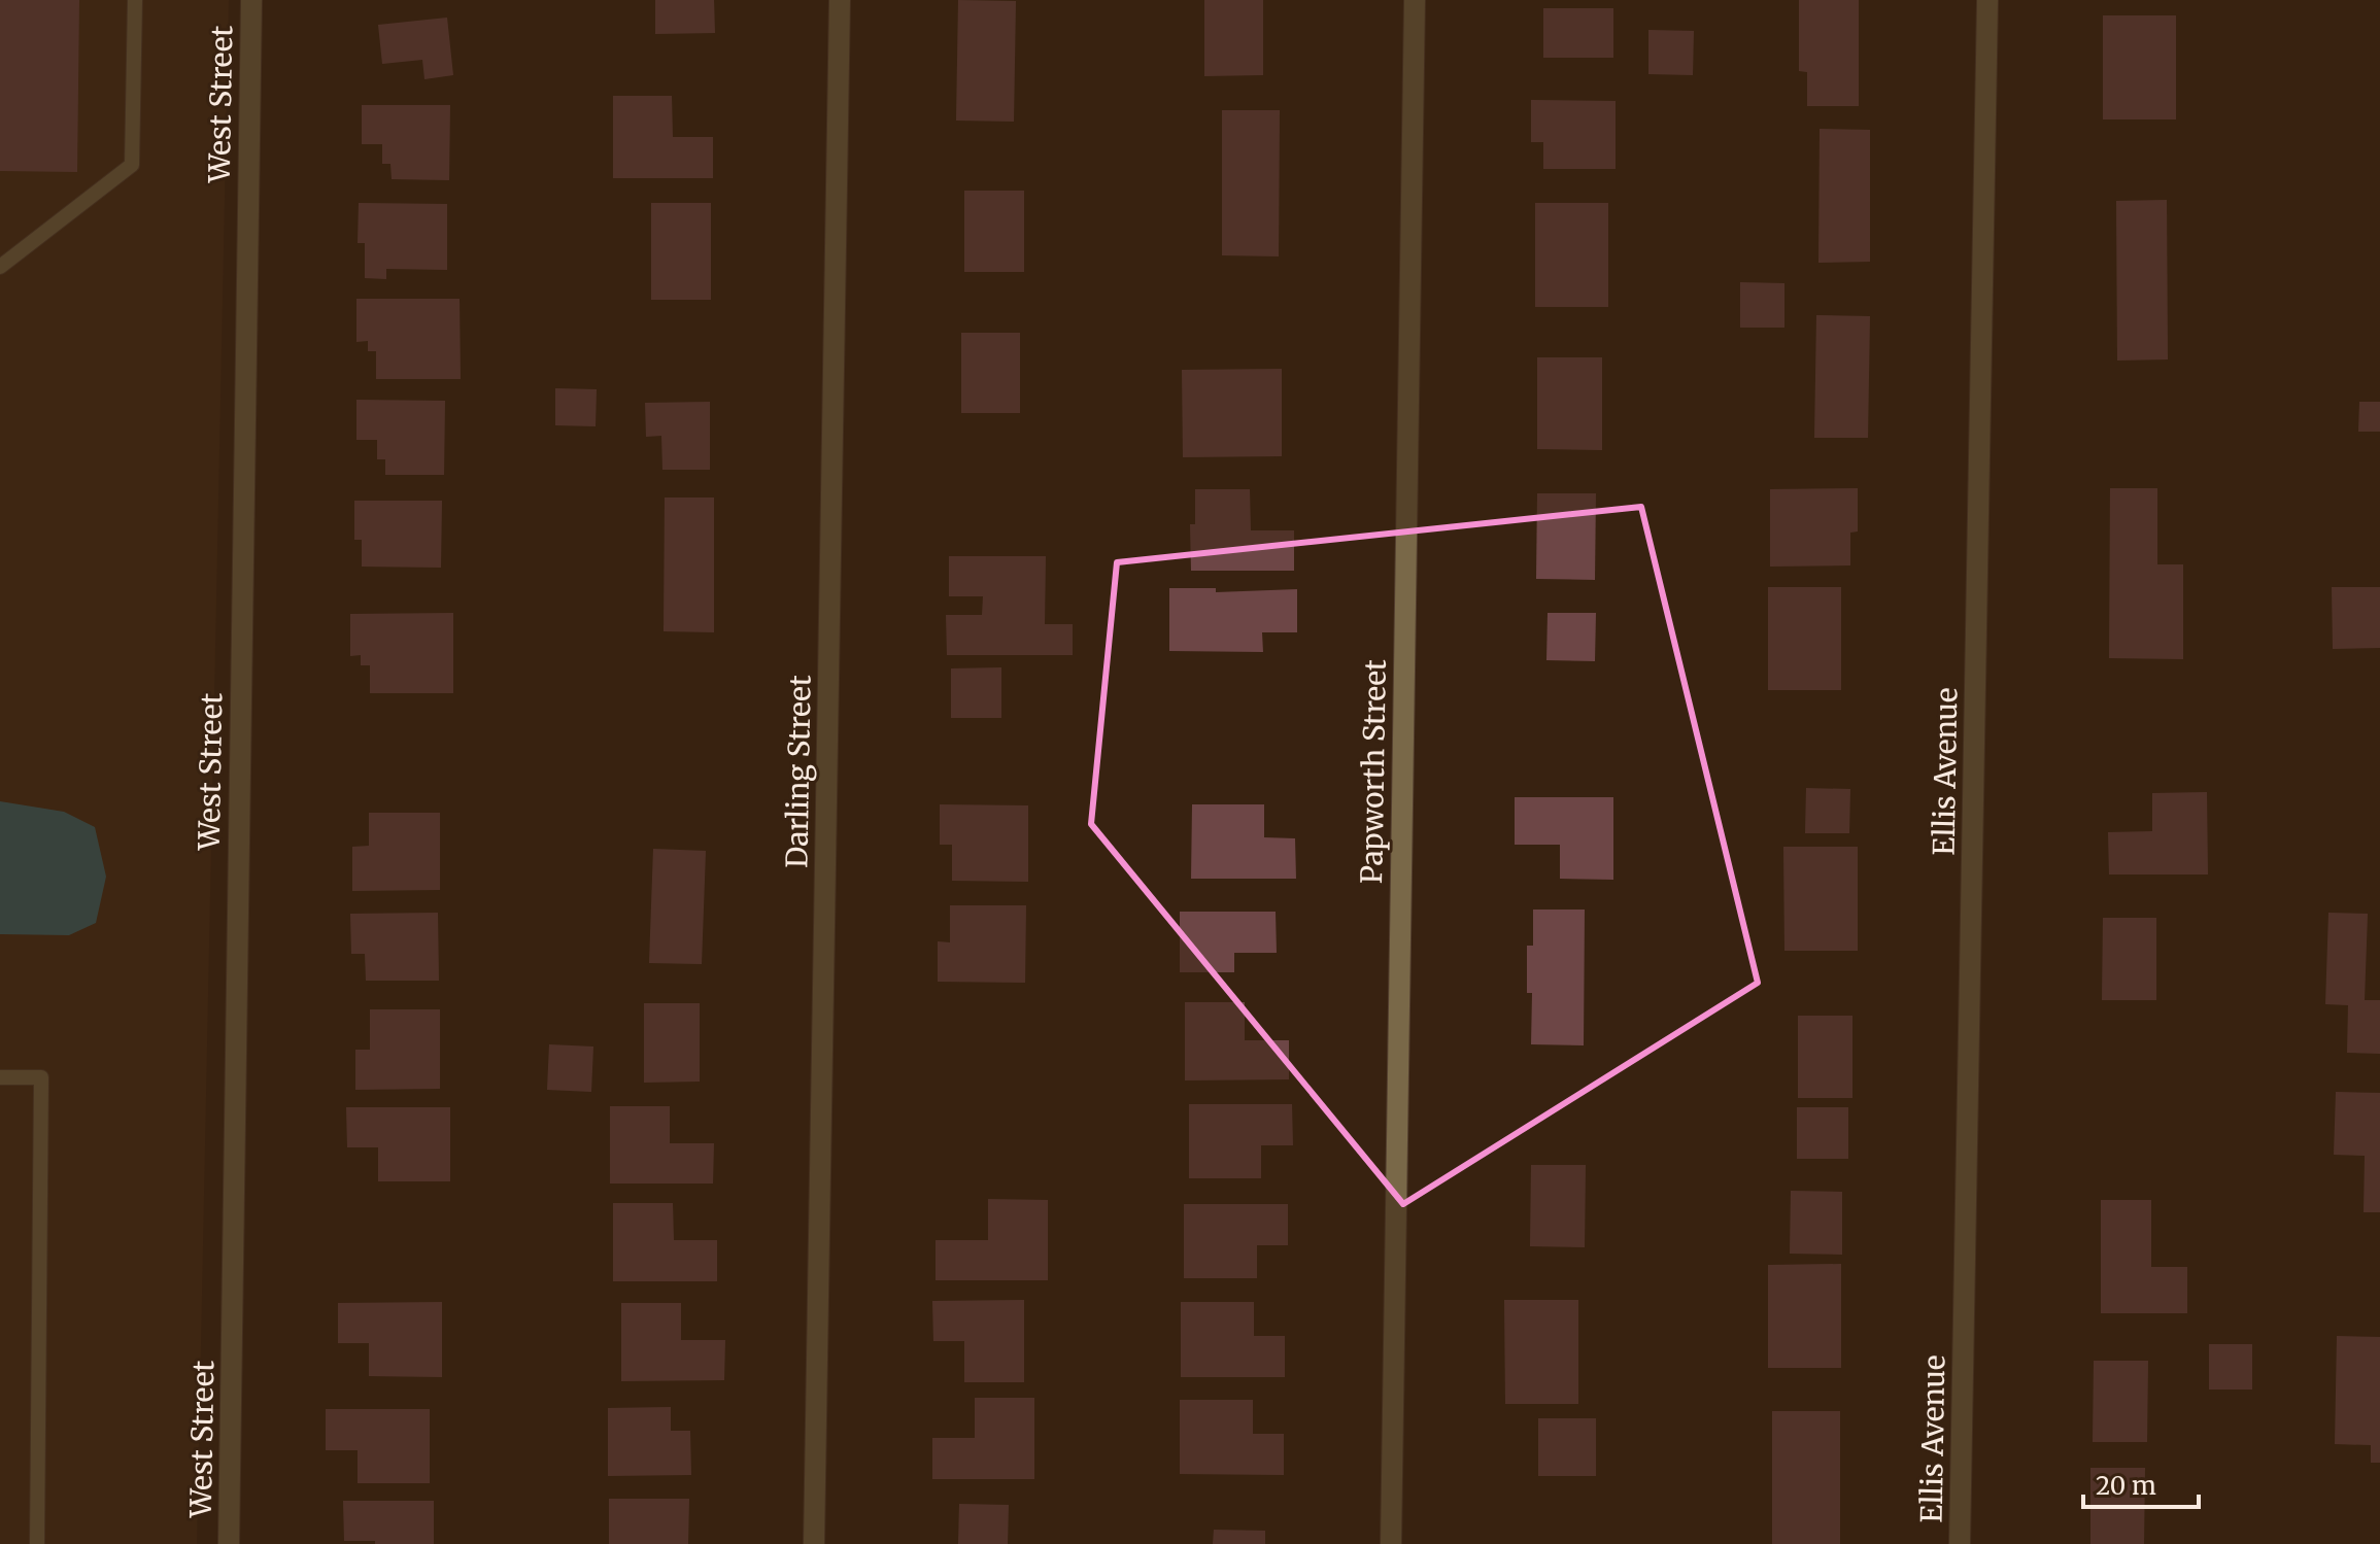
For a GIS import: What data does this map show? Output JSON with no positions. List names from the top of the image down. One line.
{"streets":{"street":["West Street","Darling Street","Papworth Street","Ellis Avenue"]},"scale_bar":"20 m"}
